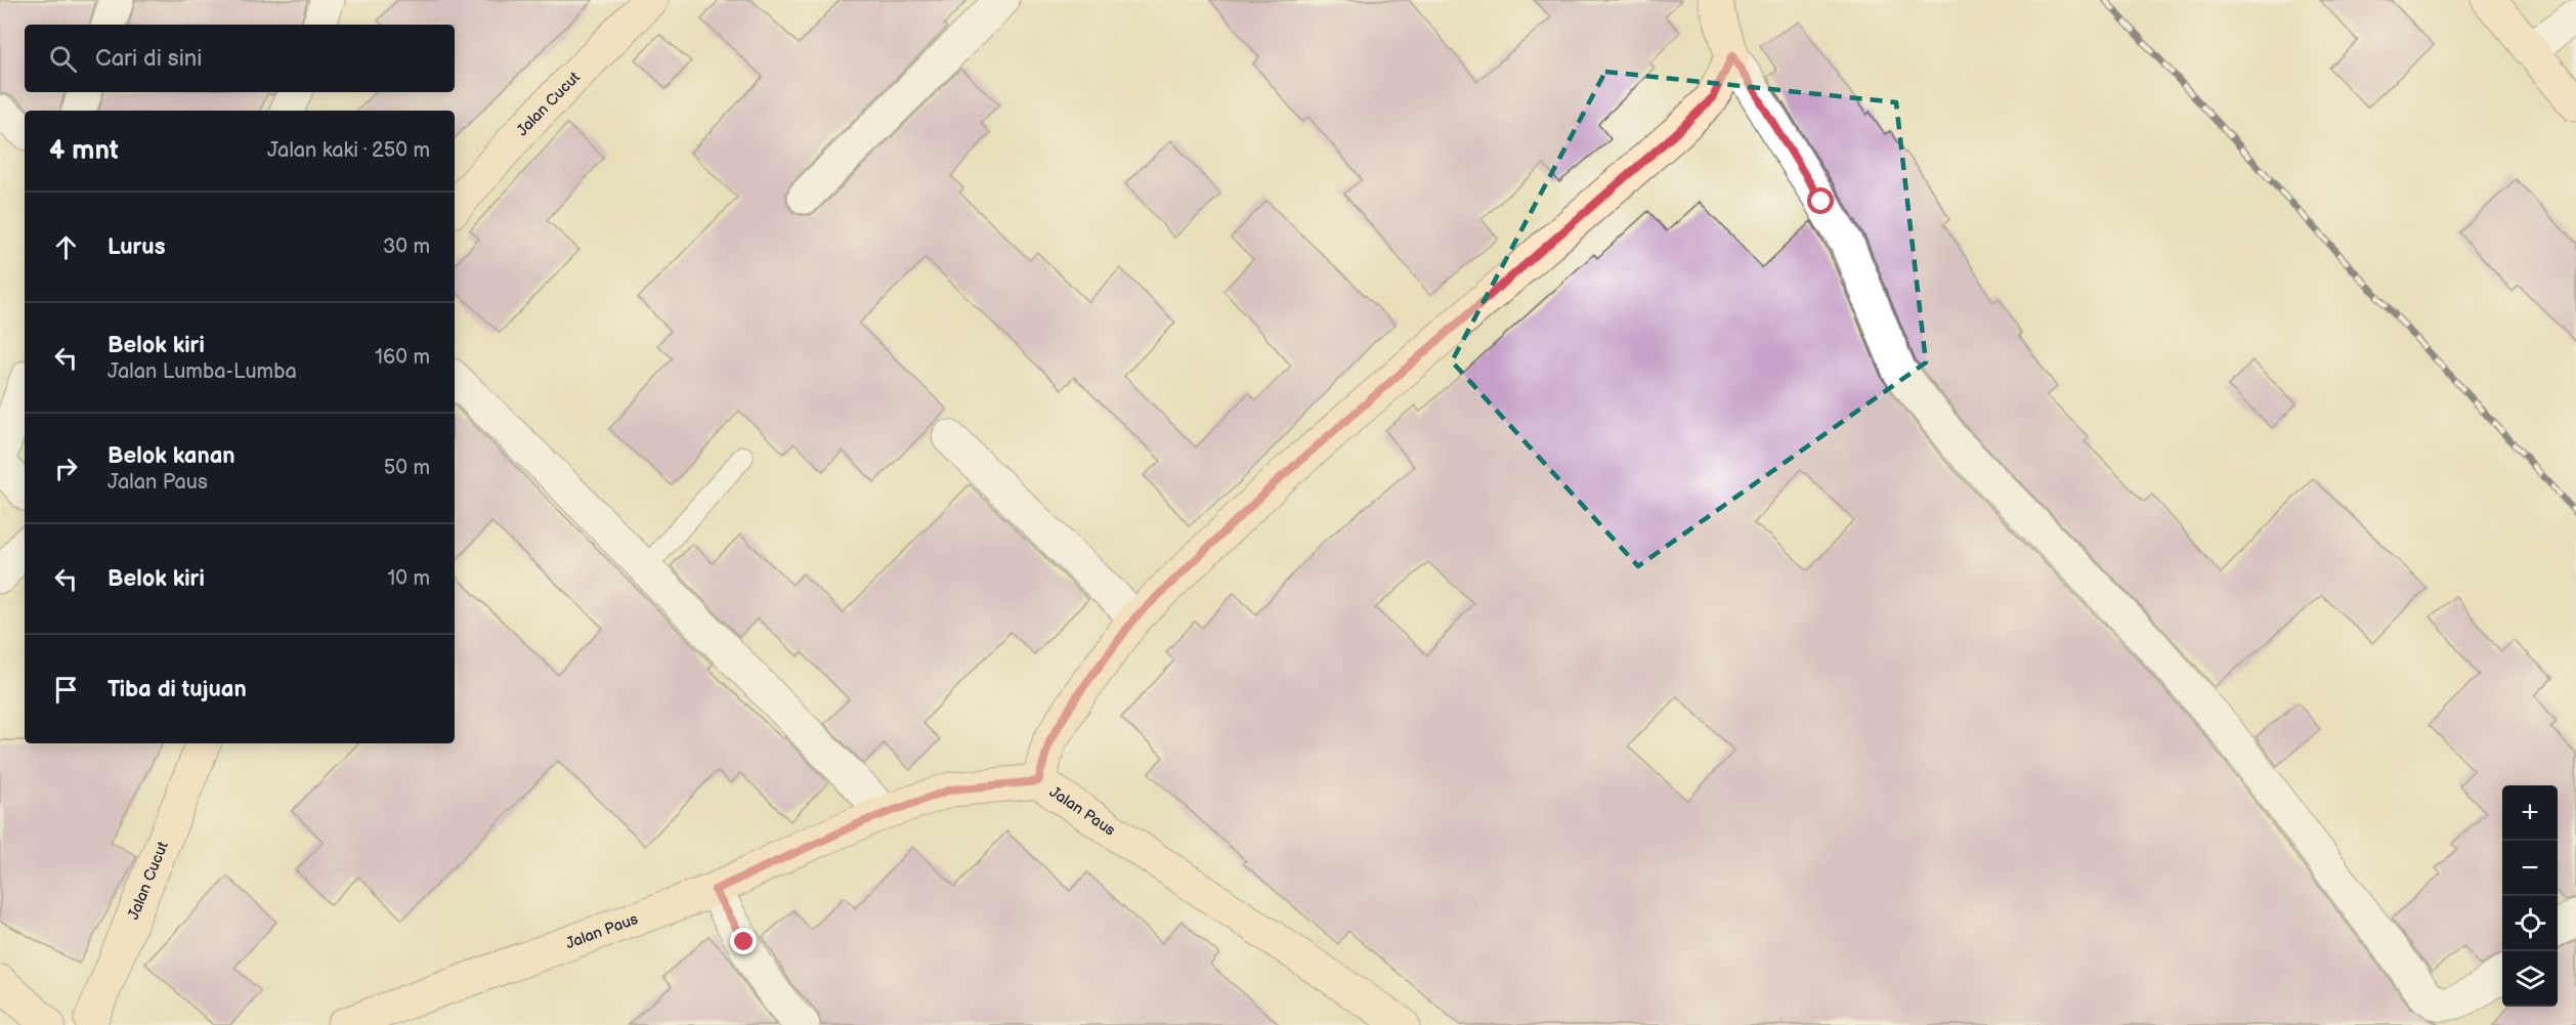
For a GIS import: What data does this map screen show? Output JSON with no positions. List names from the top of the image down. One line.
{"streets":{"street":["Jalan Cucut","Jalan Paus"]},"page":{"search":"Cari di sini","heading":["4 mnt","Jalan kaki · 250 m"],"list":[["Lurus","30 m"],["Belok kiri","Jalan Lumba-Lumba","160 m"],["Belok kanan","Jalan Paus","50 m"],["Belok kiri","10 m"],"Tiba di tujuan"],"map_buttons":["+","−"]}}
